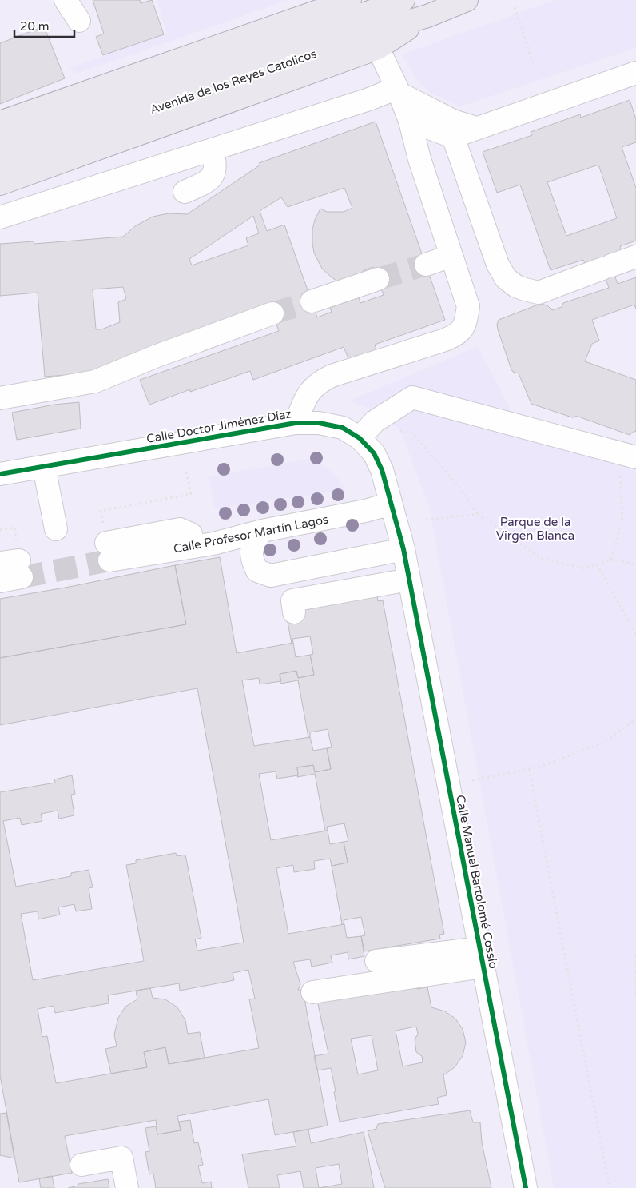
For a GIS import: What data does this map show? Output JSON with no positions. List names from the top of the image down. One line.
{"streets":{"main road":["Avenida de los Reyes Católicos"],"street":["Calle Doctor Jiménez Díaz","Calle Profesor Martín Lagos","Calle Manuel Bartolomé Cossío"]},"crossings":[["Calle Doctor Jiménez Díaz","Calle Profesor Martín Lagos"],["Calle Doctor Jiménez Díaz","Calle Manuel Bartolomé Cossío"]],"parks":["Parque de la Virgen Blanca"],"scale_bar":"20 m"}
